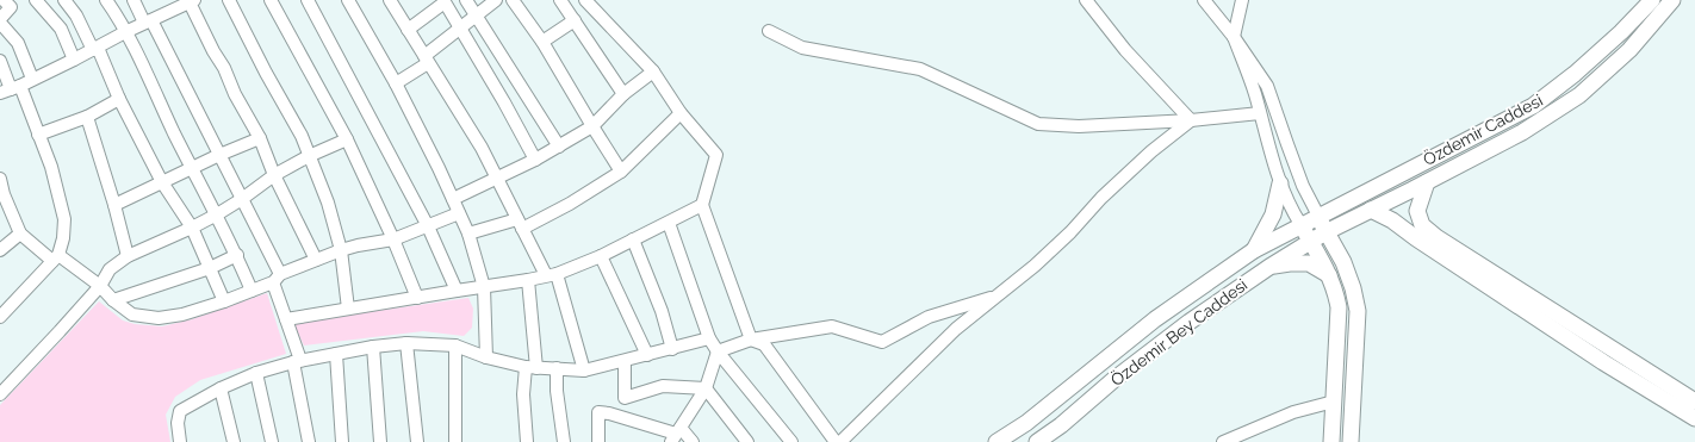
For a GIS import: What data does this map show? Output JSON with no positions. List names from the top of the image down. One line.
{"streets":{"main road":["Özdemir Caddesi","Özdemir Bey Caddesi"]},"crossings":[["Özdemir Caddesi","Özdemir Bey Caddesi"]]}
